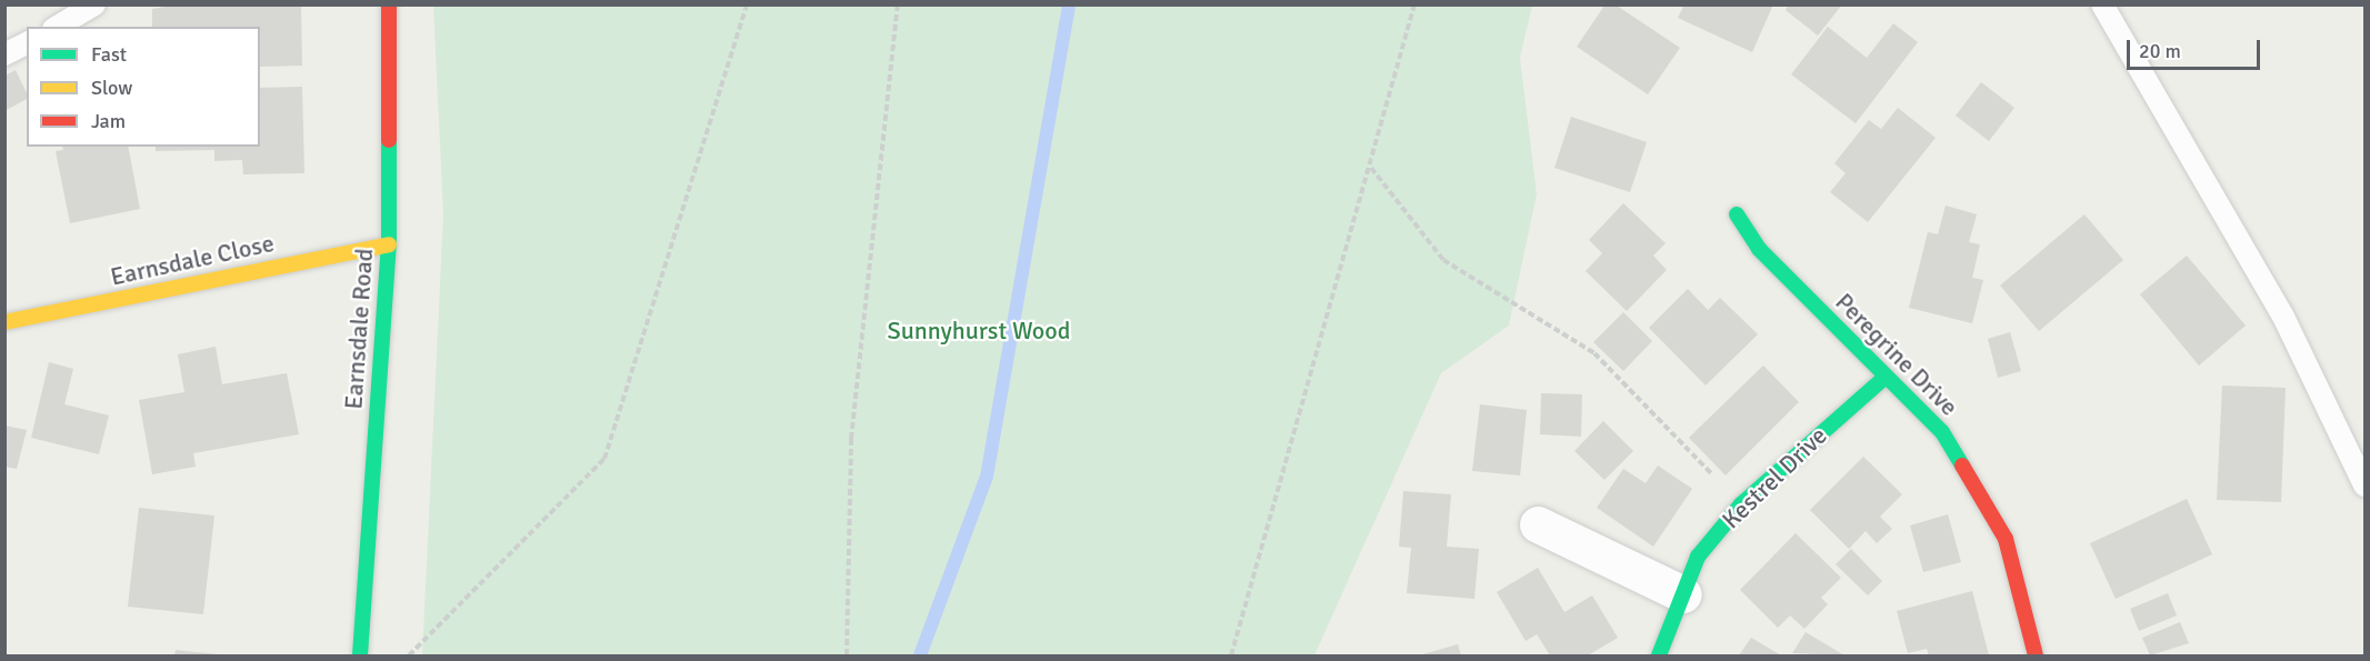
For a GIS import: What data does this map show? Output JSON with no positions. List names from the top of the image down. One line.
{"streets":{"street":["Earnsdale Close","Earnsdale Road","Peregrine Drive","Kestrel Drive"]},"crossings":[["Earnsdale Close","Earnsdale Road"],["Peregrine Drive","Kestrel Drive"]],"parks":["Sunnyhurst Wood"],"legend":["Fast","Slow","Jam"],"scale_bar":"20 m"}
